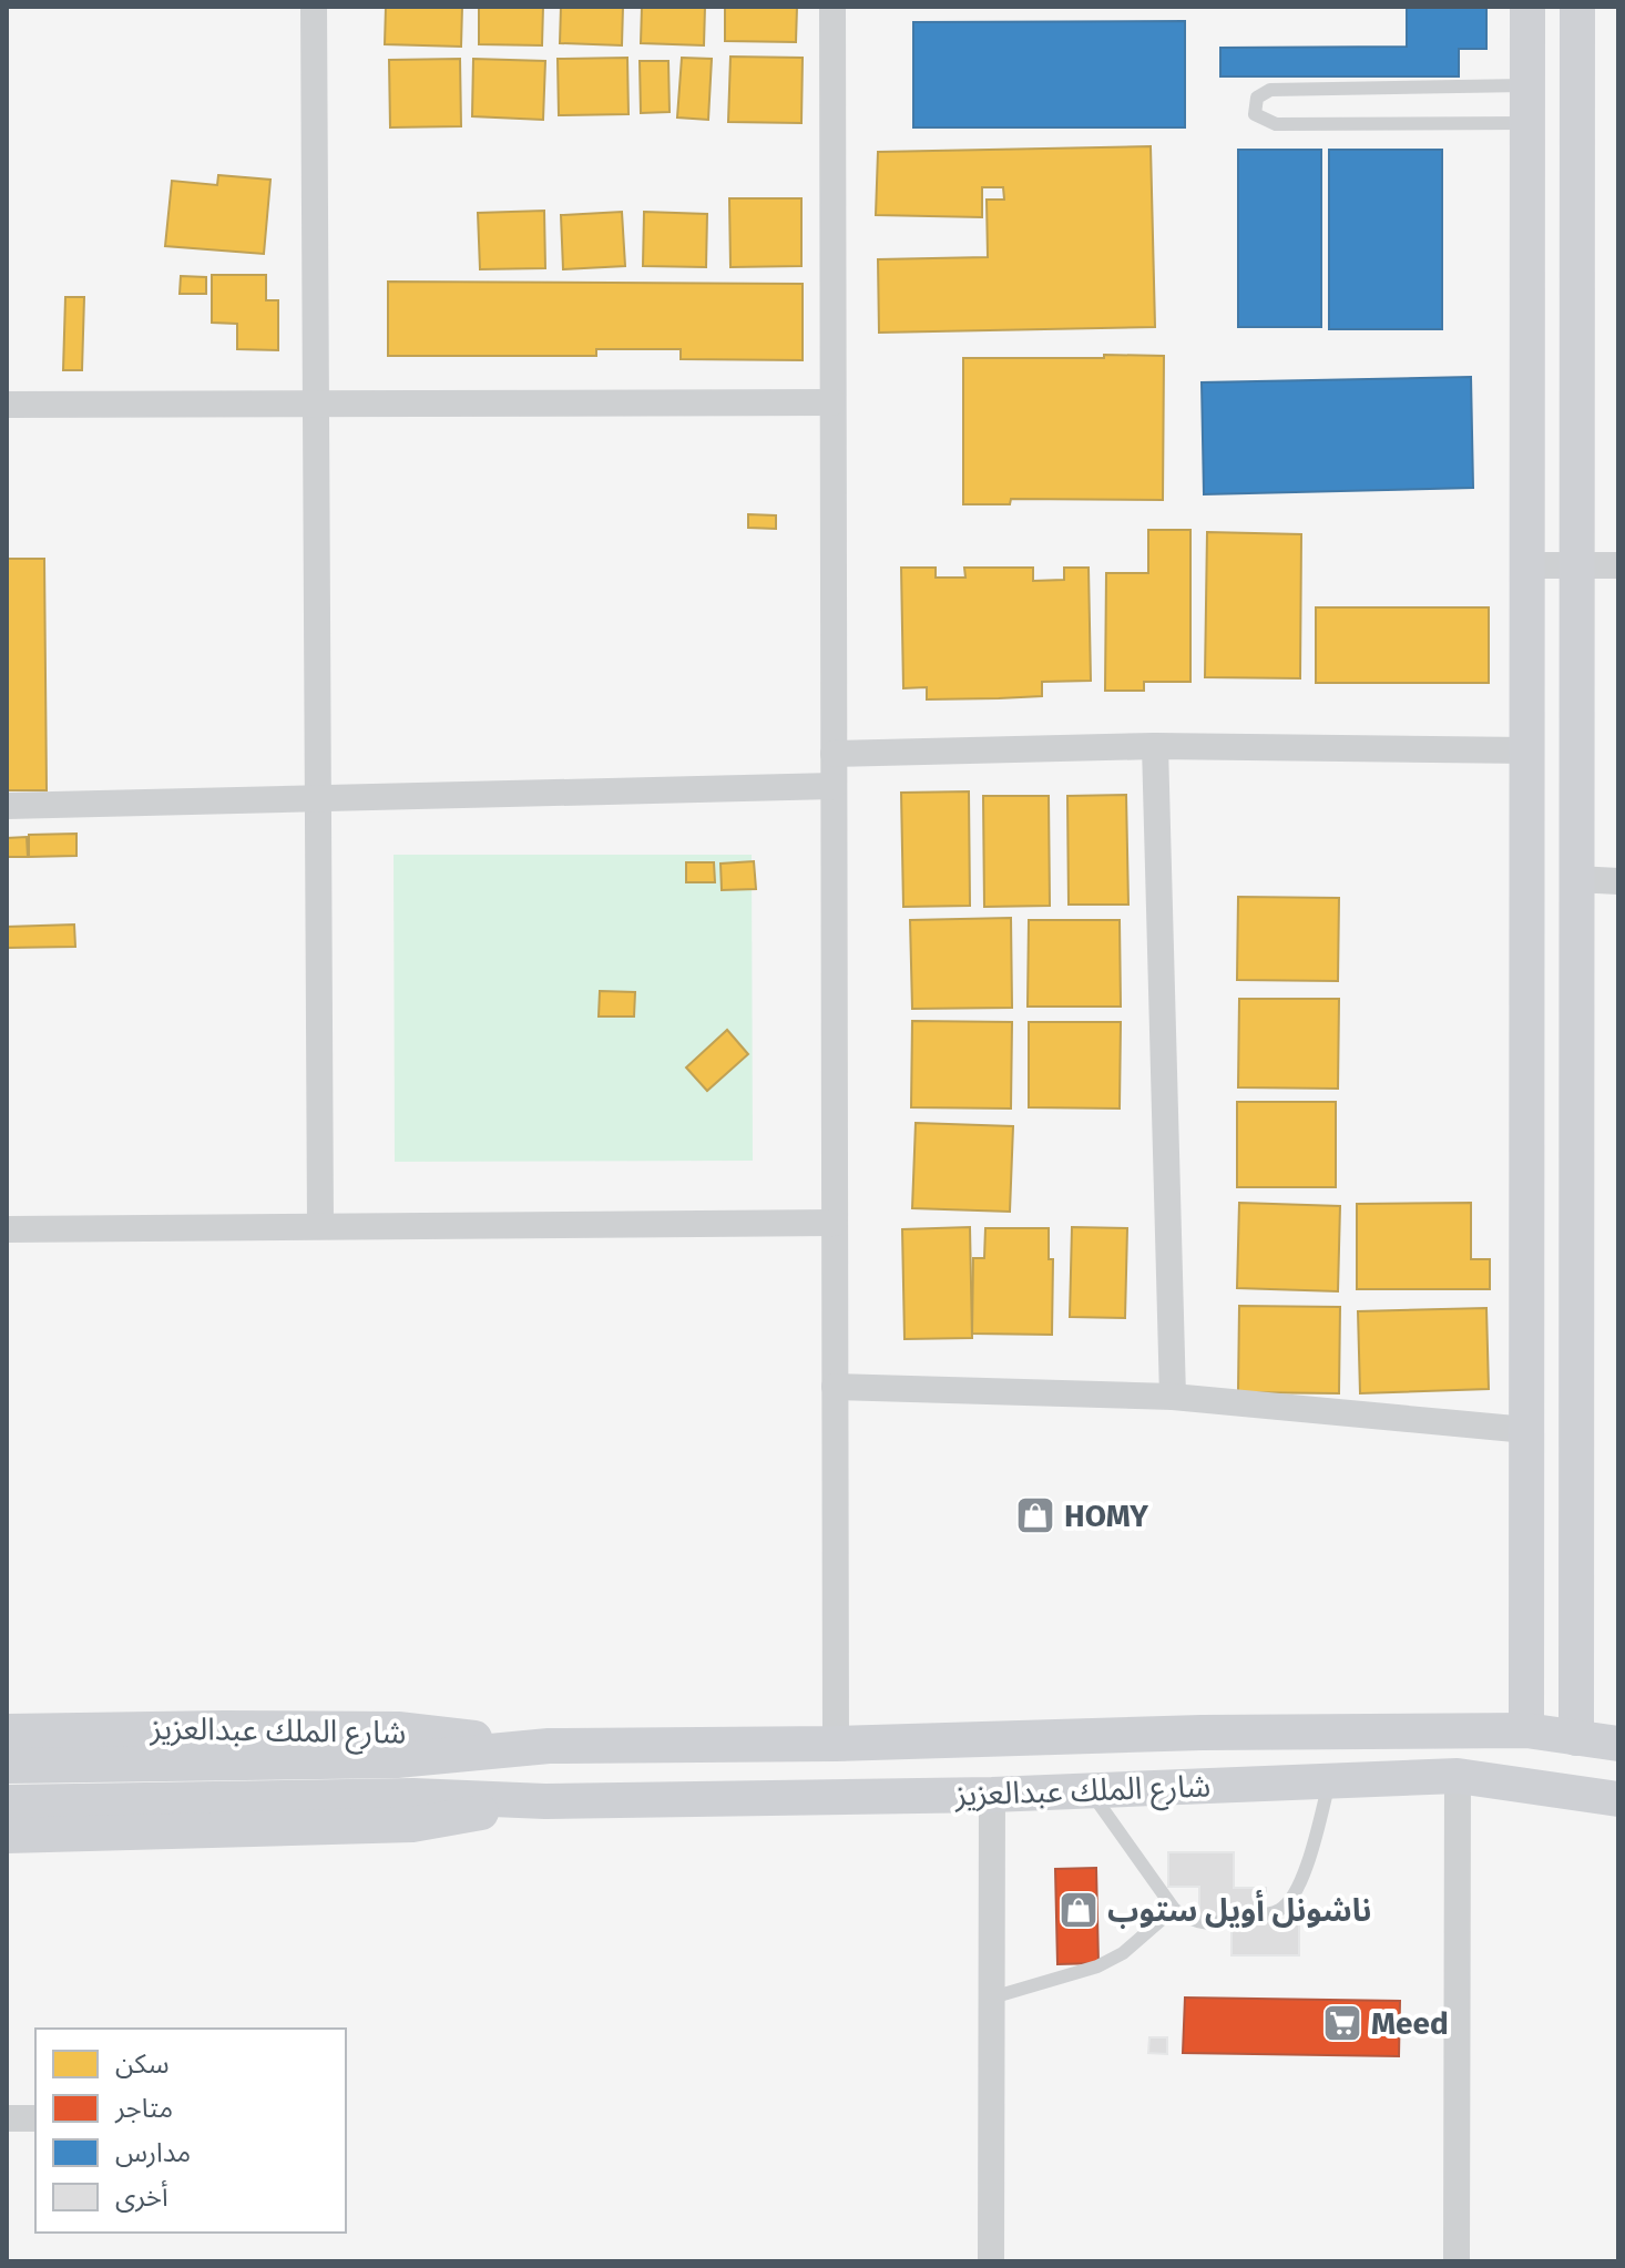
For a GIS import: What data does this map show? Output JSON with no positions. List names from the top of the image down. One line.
{"streets":{"street":["شارع الملك عبدالعزيز"]},"places":{"shop":["HOMY","ناشونل أويل ستوب"],"supermarket":["Meed"]},"legend":["سكن","متاجر","مدارس","أخرى"]}
